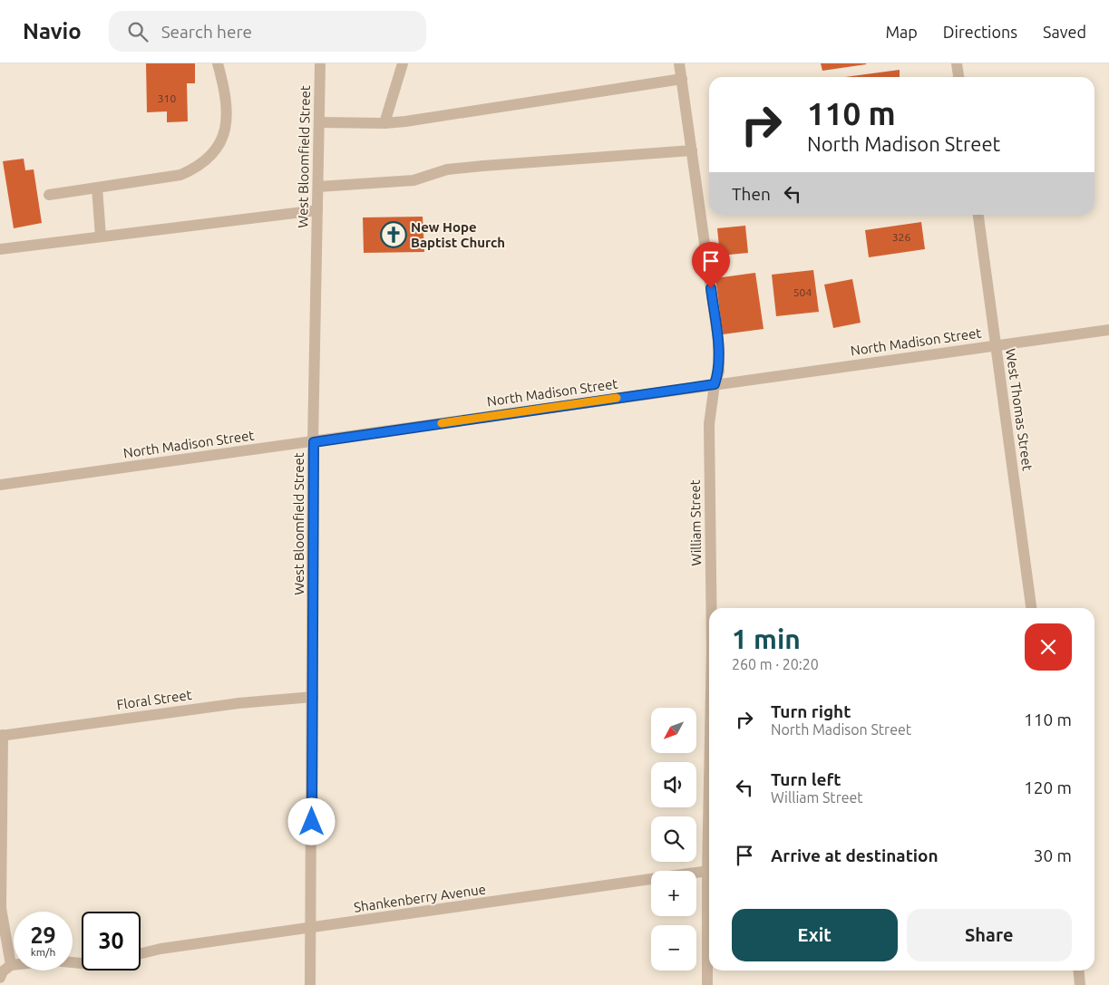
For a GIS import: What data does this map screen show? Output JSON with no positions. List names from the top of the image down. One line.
{"streets":{"street":["West Bloomfield Street","North Madison Street","West Thomas Street","William Street","Floral Street","Shankenberry Avenue"]},"crossings":[["West Bloomfield Street","North Madison Street"],["West Bloomfield Street","Floral Street"],["West Bloomfield Street","Shankenberry Avenue"],["North Madison Street","West Thomas Street"],["North Madison Street","William Street"]],"places":{"church":["New Hope Baptist Church"]},"house_numbers":["310","326","504"],"north":"bottom left","page":{"header":"Navio","search":"Search here","nav":["Map","Directions","Saved"],"turn":["110 m","North Madison Street"],"then":"Then","heading":["1 min","260 m · 20:20"],"list":[{"name":"Turn right","note":"North Madison Street","value":"110 m"},{"name":"Turn left","note":"William Street","value":"120 m"},{"name":"Arrive at destination","value":"30 m"}],"map_buttons":["+","−"],"buttons":["Exit","Share"],"speed":"29 km/h","limit":"30"}}
